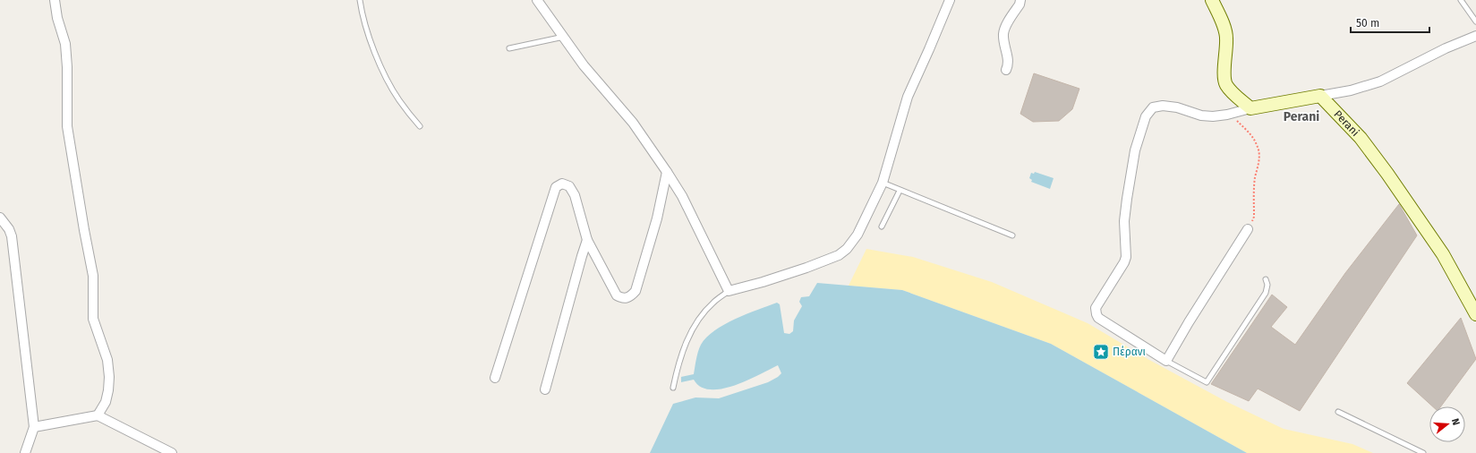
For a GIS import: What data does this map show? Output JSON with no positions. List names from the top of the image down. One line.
{"streets":{"street":["Perani"]},"districts":["Perani"],"places":{"place":["Πέρανι"]},"scale_bar":"50 m","north":"right"}
